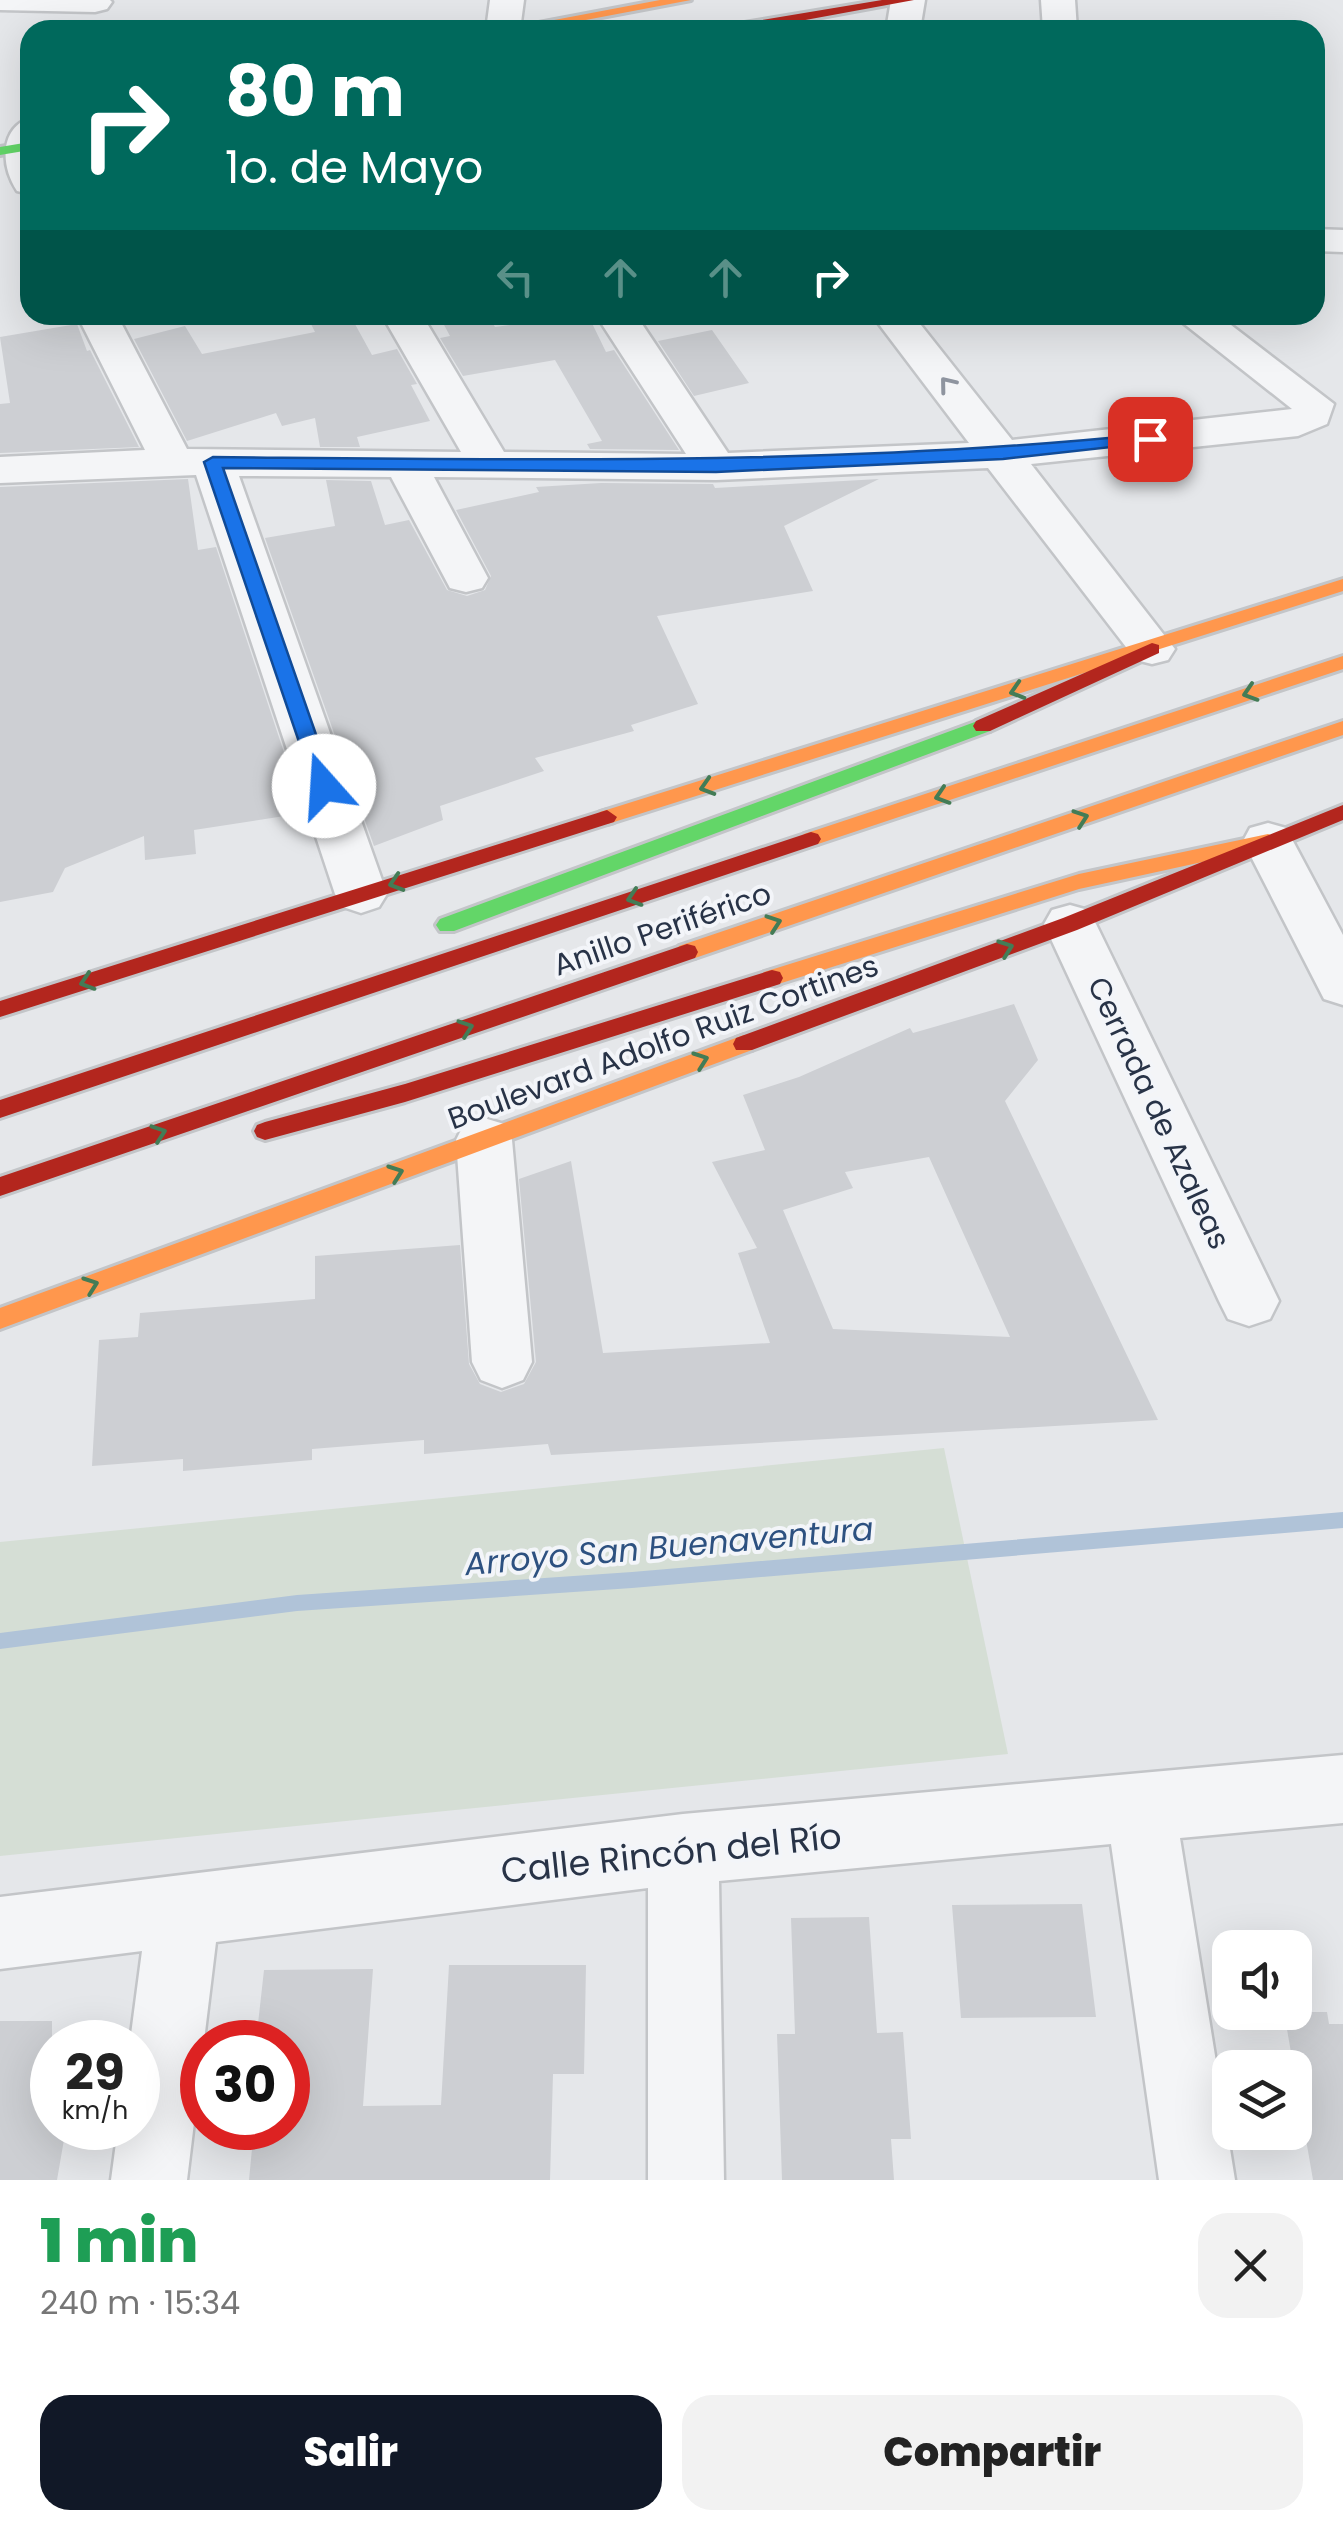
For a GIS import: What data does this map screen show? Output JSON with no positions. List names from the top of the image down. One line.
{"streets":{"main road":["Anillo Periférico","Boulevard Adolfo Ruiz Cortines"],"street":["Cerrada de Azaleas","Calle Rincón del Río"]},"crossings":[["Boulevard Adolfo Ruiz Cortines","Cerrada de Azaleas"]],"water":["Arroyo San Buenaventura"],"page":{"turn":["80 m","1o. de Mayo"],"speed":"29 km/h","limit":"30","heading":["1 min","240 m · 15:34"],"buttons":["Salir","Compartir"]}}
